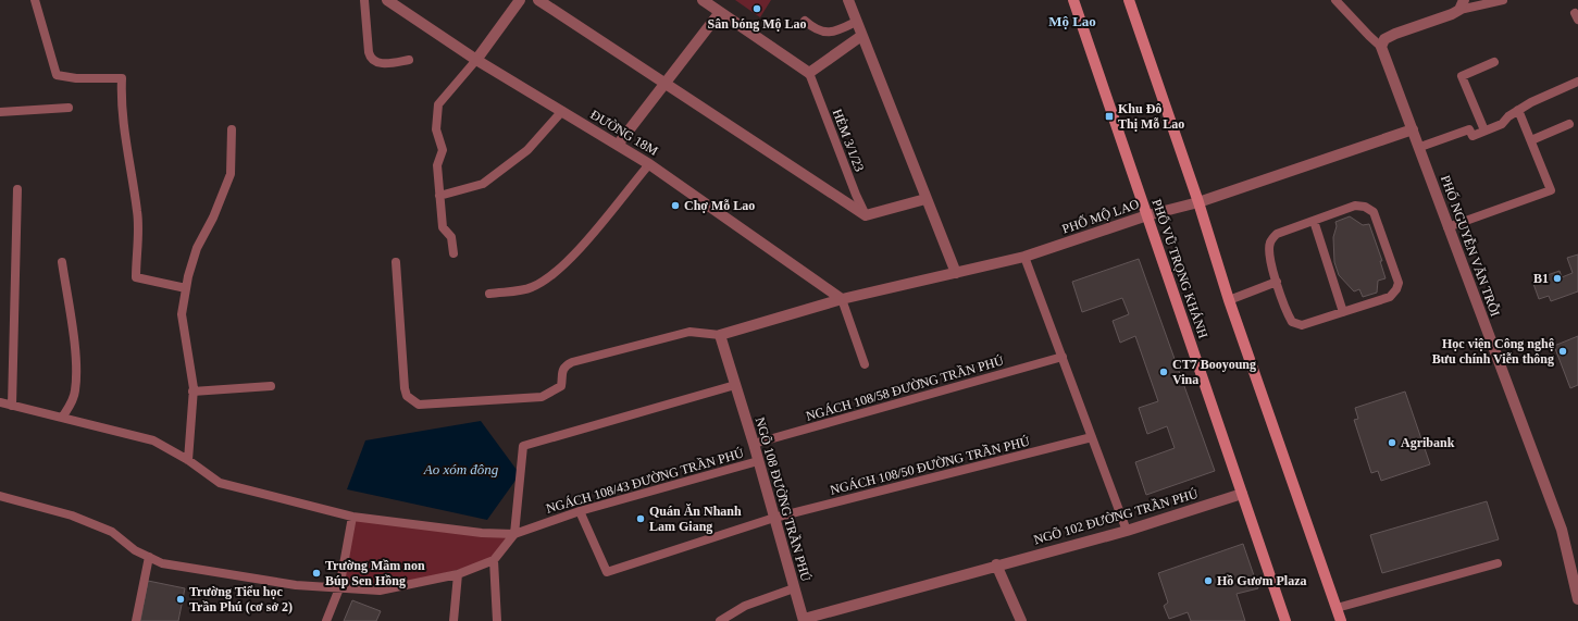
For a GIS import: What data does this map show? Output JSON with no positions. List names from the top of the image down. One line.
{"streets":{"main road":["PHỐ VŨ TRỌNG KHÁNH"],"street":["ĐƯỜNG 18M","PHỐ MỘ LAO","PHỐ NGUYỄN VĂN TRỖI","NGÕ 108 ĐƯỜNG TRẦN PHÚ","NGÕ 102 ĐƯỜNG TRẦN PHÚ"],"lane":["HẺM 3/1/23","NGÁCH 108/58 ĐƯỜNG TRẦN PHÚ","NGÁCH 108/50 ĐƯỜNG TRẦN PHÚ","NGÁCH 108/43 ĐƯỜNG TRẦN PHÚ"]},"crossings":[["ĐƯỜNG 18M","PHỐ MỘ LAO"],["PHỐ MỘ LAO","PHỐ NGUYỄN VĂN TRỖI"],["PHỐ MỘ LAO","PHỐ VŨ TRỌNG KHÁNH"],["PHỐ MỘ LAO","NGÕ 108 ĐƯỜNG TRẦN PHÚ"],["PHỐ VŨ TRỌNG KHÁNH","NGÕ 102 ĐƯỜNG TRẦN PHÚ"],["NGÁCH 108/58 ĐƯỜNG TRẦN PHÚ","NGÕ 108 ĐƯỜNG TRẦN PHÚ"],["NGÁCH 108/50 ĐƯỜNG TRẦN PHÚ","NGÁCH 108/43 ĐƯỜNG TRẦN PHÚ"],["NGÁCH 108/50 ĐƯỜNG TRẦN PHÚ","NGÕ 108 ĐƯỜNG TRẦN PHÚ"],["NGÁCH 108/43 ĐƯỜNG TRẦN PHÚ","NGÕ 108 ĐƯỜNG TRẦN PHÚ"],["NGÕ 108 ĐƯỜNG TRẦN PHÚ","NGÕ 102 ĐƯỜNG TRẦN PHÚ"]],"districts":["Mộ Lao"],"water":["Ao xóm đông"],"places":{"other":["Sân bóng Mộ Lao","Chợ Mỗ Lao","B1","Học viện Công nghệ Bưu chính Viễn thông","CT7 Booyoung Vina","Agribank","Quán Ăn Nhanh Lam Giang","Trường Mầm non Búp Sen Hồng","Hồ Gươm Plaza","Trường Tiểu học Trần Phú (cơ sở 2)"],"transit":["Khu Đô Thị Mỗ Lao"]}}
